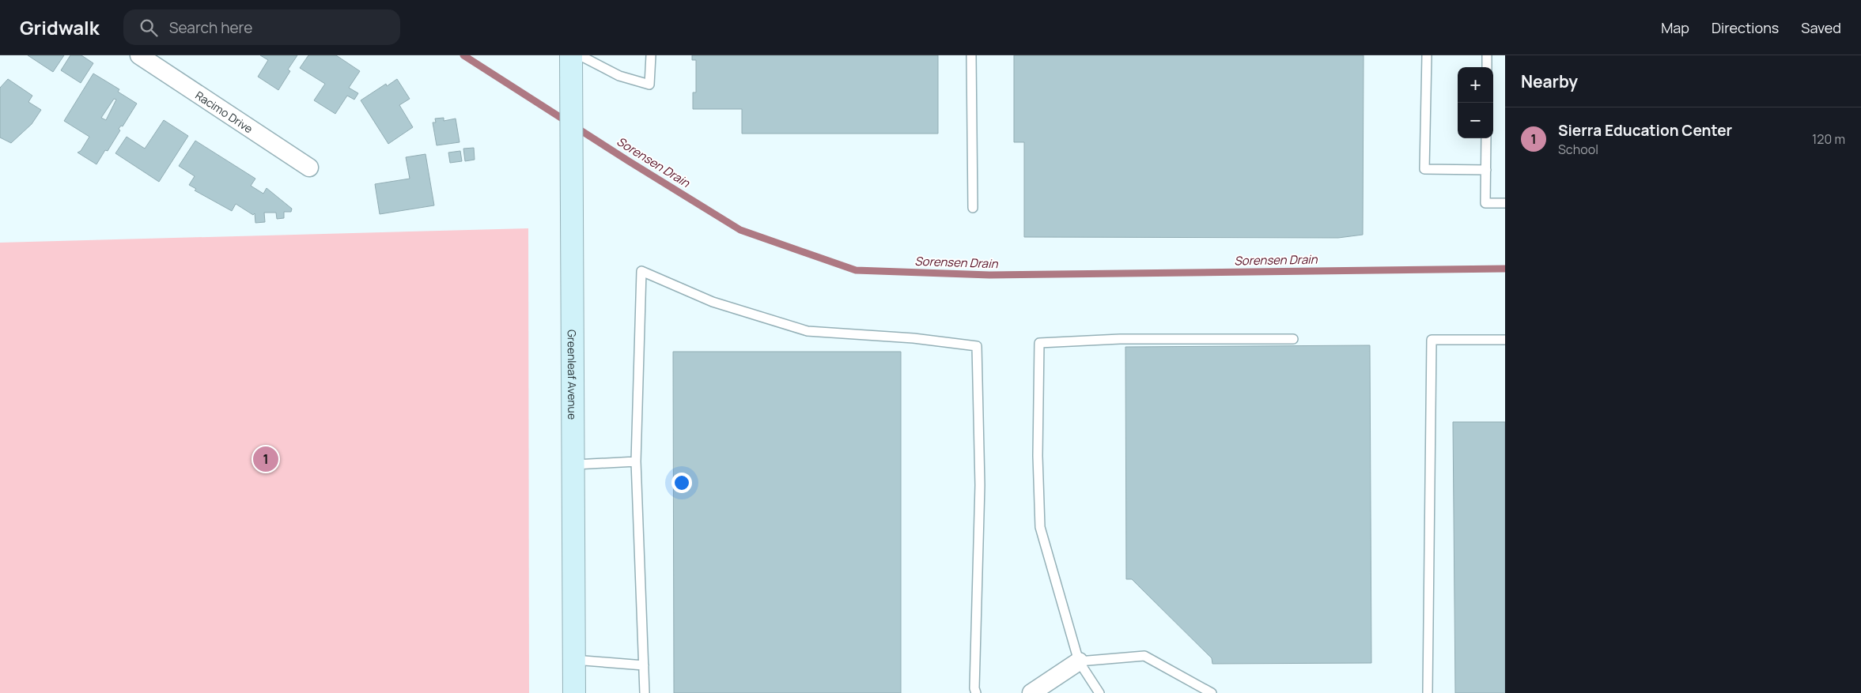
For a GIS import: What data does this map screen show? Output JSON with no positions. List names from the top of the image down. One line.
{"streets":{"main road":["Greenleaf Avenue"],"street":["Racimo Drive"]},"water":["Sorensen Drain"],"page":{"header":"Gridwalk","search":"Search here","nav":["Map","Directions","Saved"],"heading":"Nearby","map_buttons":["+","−"],"list":[{"mark":"1","name":"Sierra Education Center","note":"School","value":"120 m"}],"pins":"1"}}
